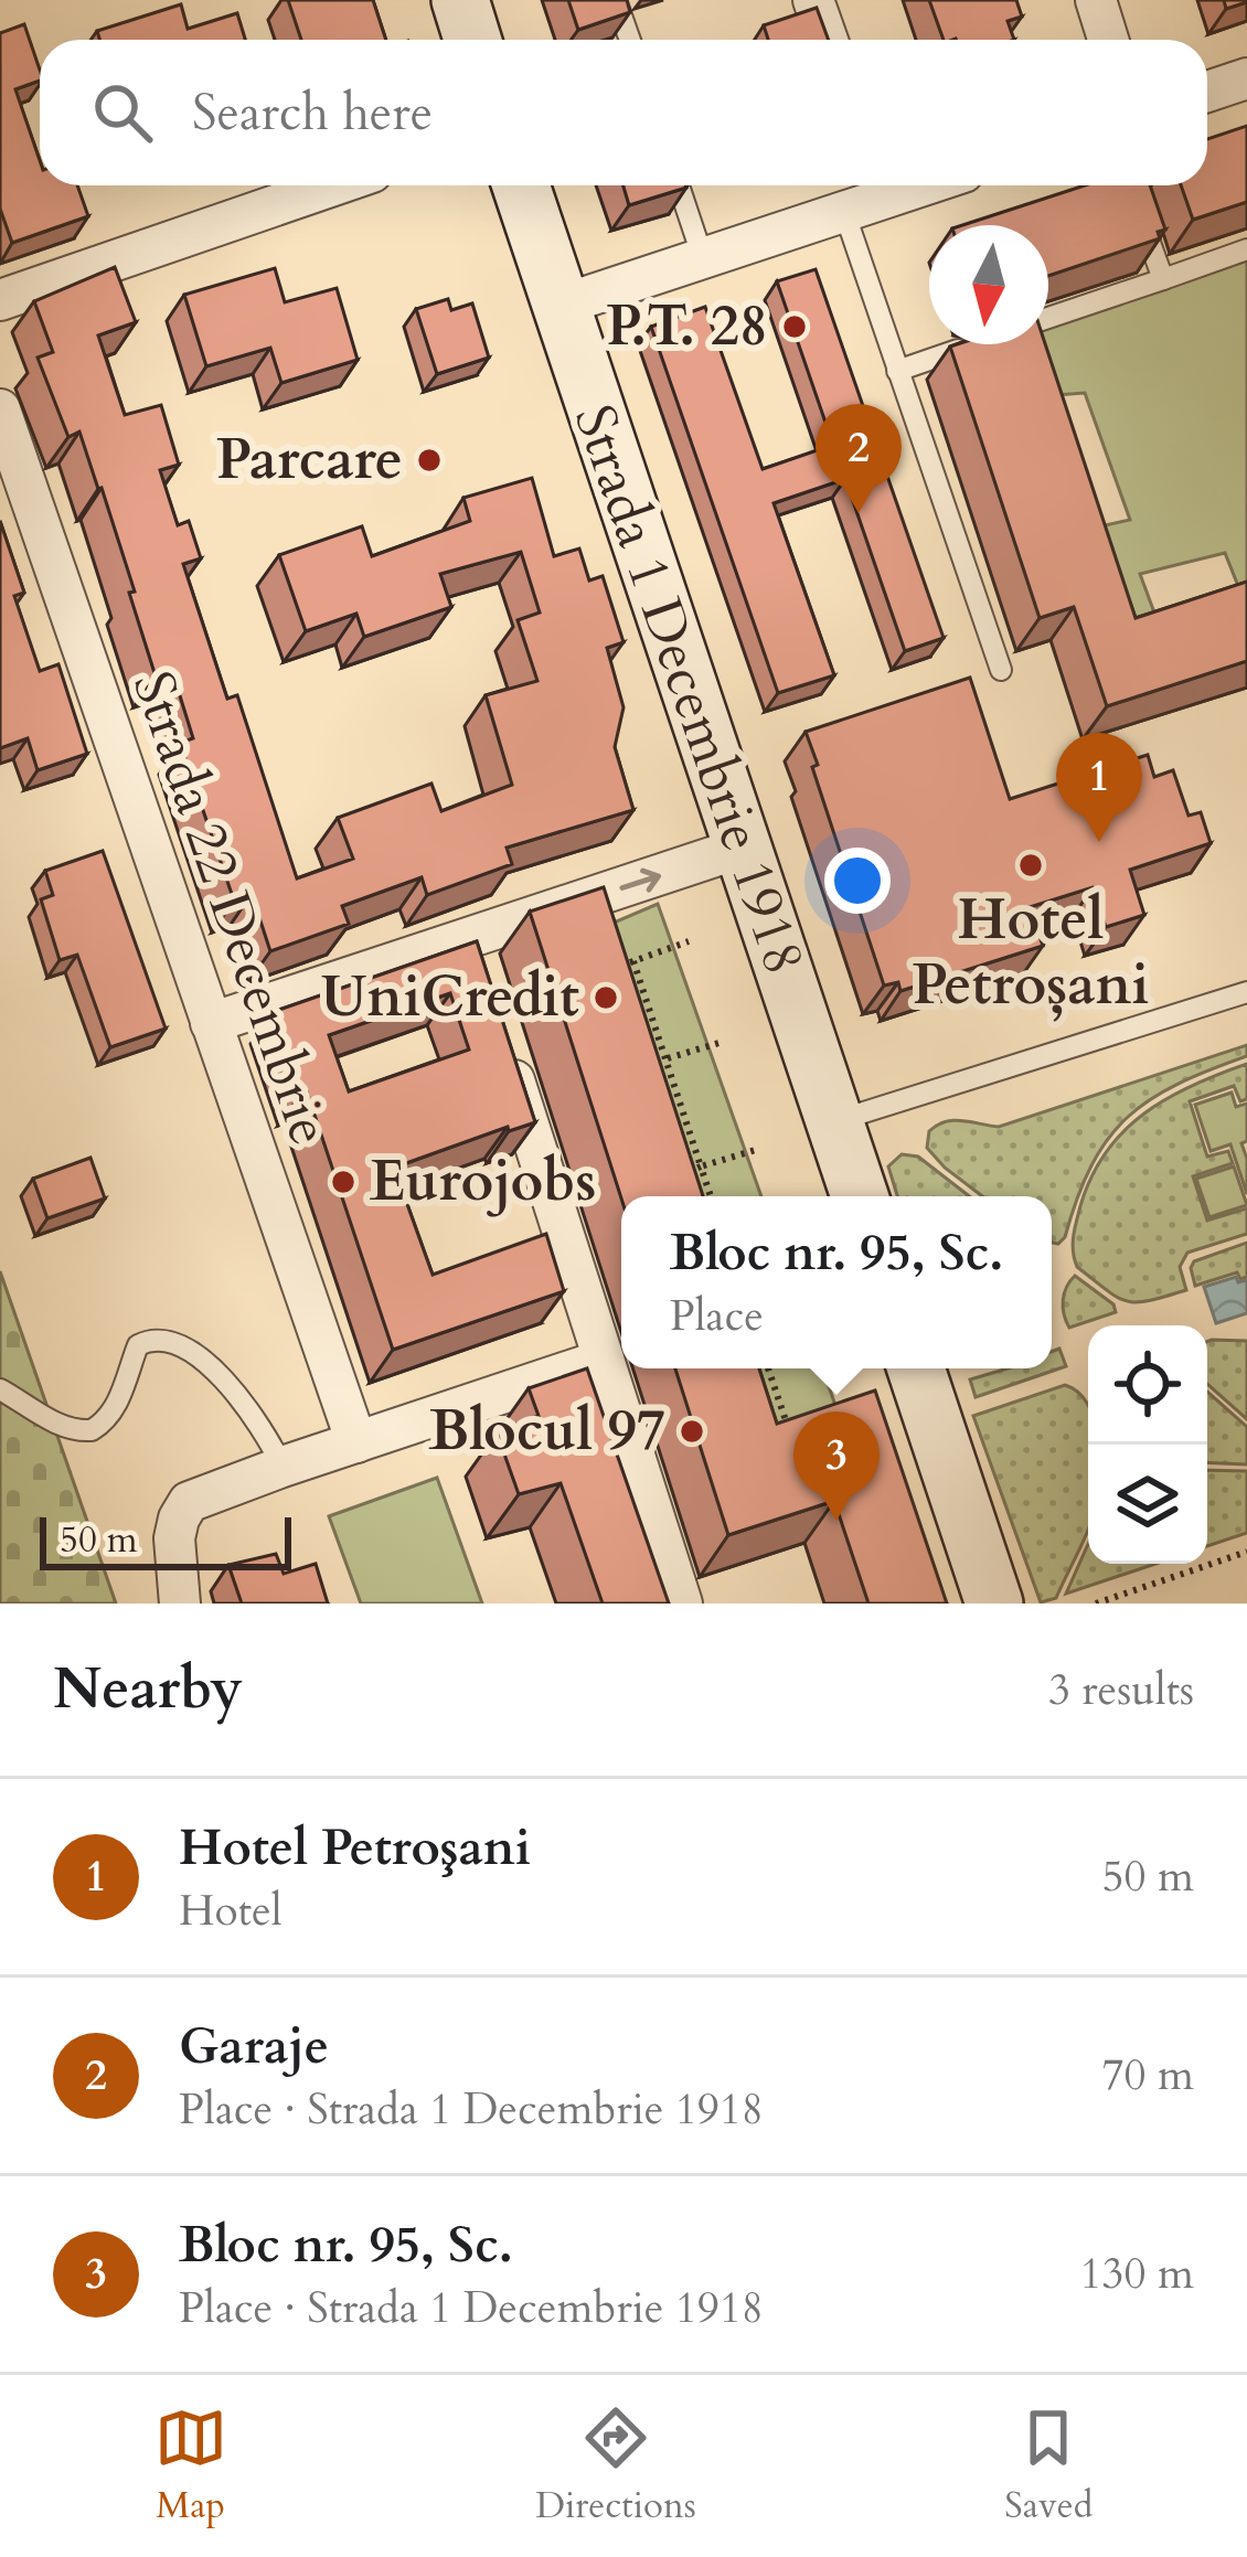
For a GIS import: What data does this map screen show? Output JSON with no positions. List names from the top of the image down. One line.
{"streets":{"main road":["Strada 1 Decembrie 1918"],"street":["Strada 22 Decembrie"]},"places":["P.T. 28","Parcare","Hotel Petroșani","UniCredit","Eurojobs","Blocul 97"],"scale_bar":"50 m","north":"bottom","page":{"search":"Search here","pins":["2","1","3"],"popup":["Bloc nr. 95, Sc.","Place"],"scale":"50 m","heading":["Nearby","3 results"],"list":[{"mark":"1","name":"Hotel Petroşani","note":"Hotel","value":"50 m"},{"mark":"2","name":"Garaje","note":"Place · Strada 1 Decembrie 1918","value":"70 m"},{"mark":"3","name":"Bloc nr. 95, Sc.","note":"Place · Strada 1 Decembrie 1918","value":"130 m"}],"nav":["Map","Directions","Saved"]}}
